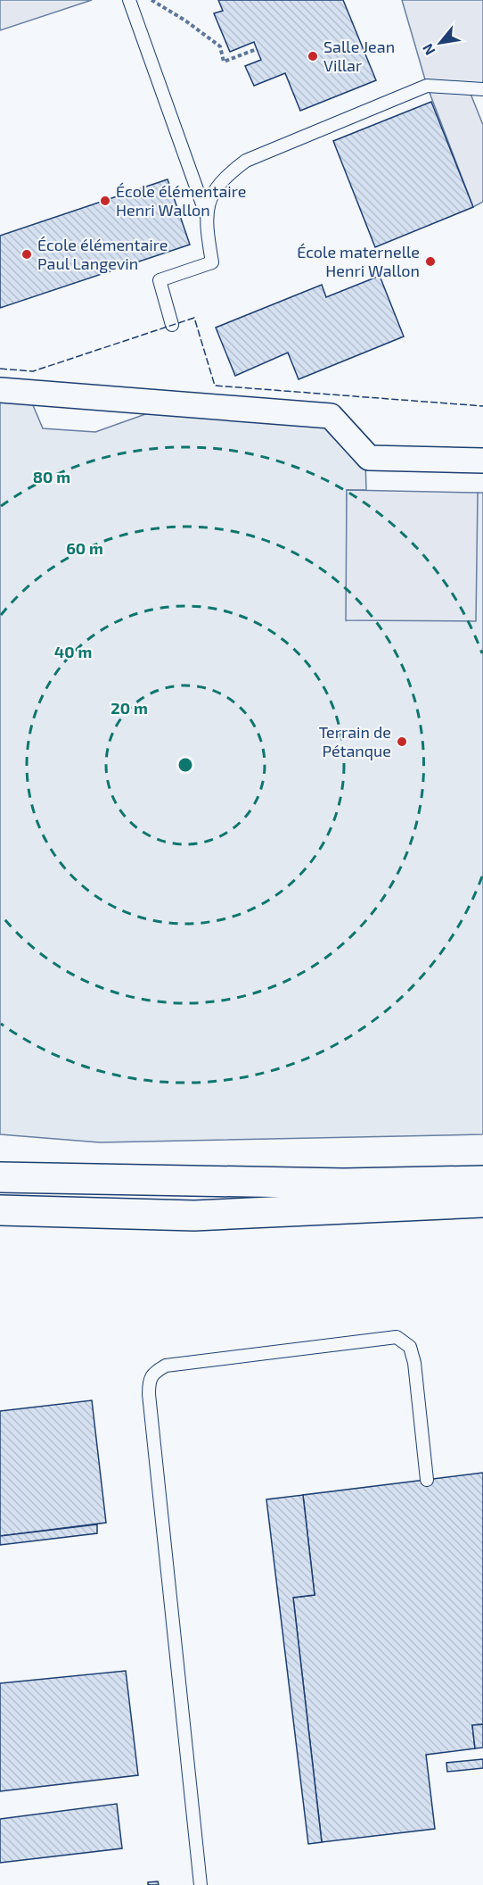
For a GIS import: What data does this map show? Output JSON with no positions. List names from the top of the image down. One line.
{"places":["Salle Jean Villar","École élémentaire Henri Wallon","École élémentaire Paul Langevin","École maternelle Henri Wallon","Terrain de Pétanque"],"north":"bottom left","rings":["80 m","60 m","40 m","20 m"]}
